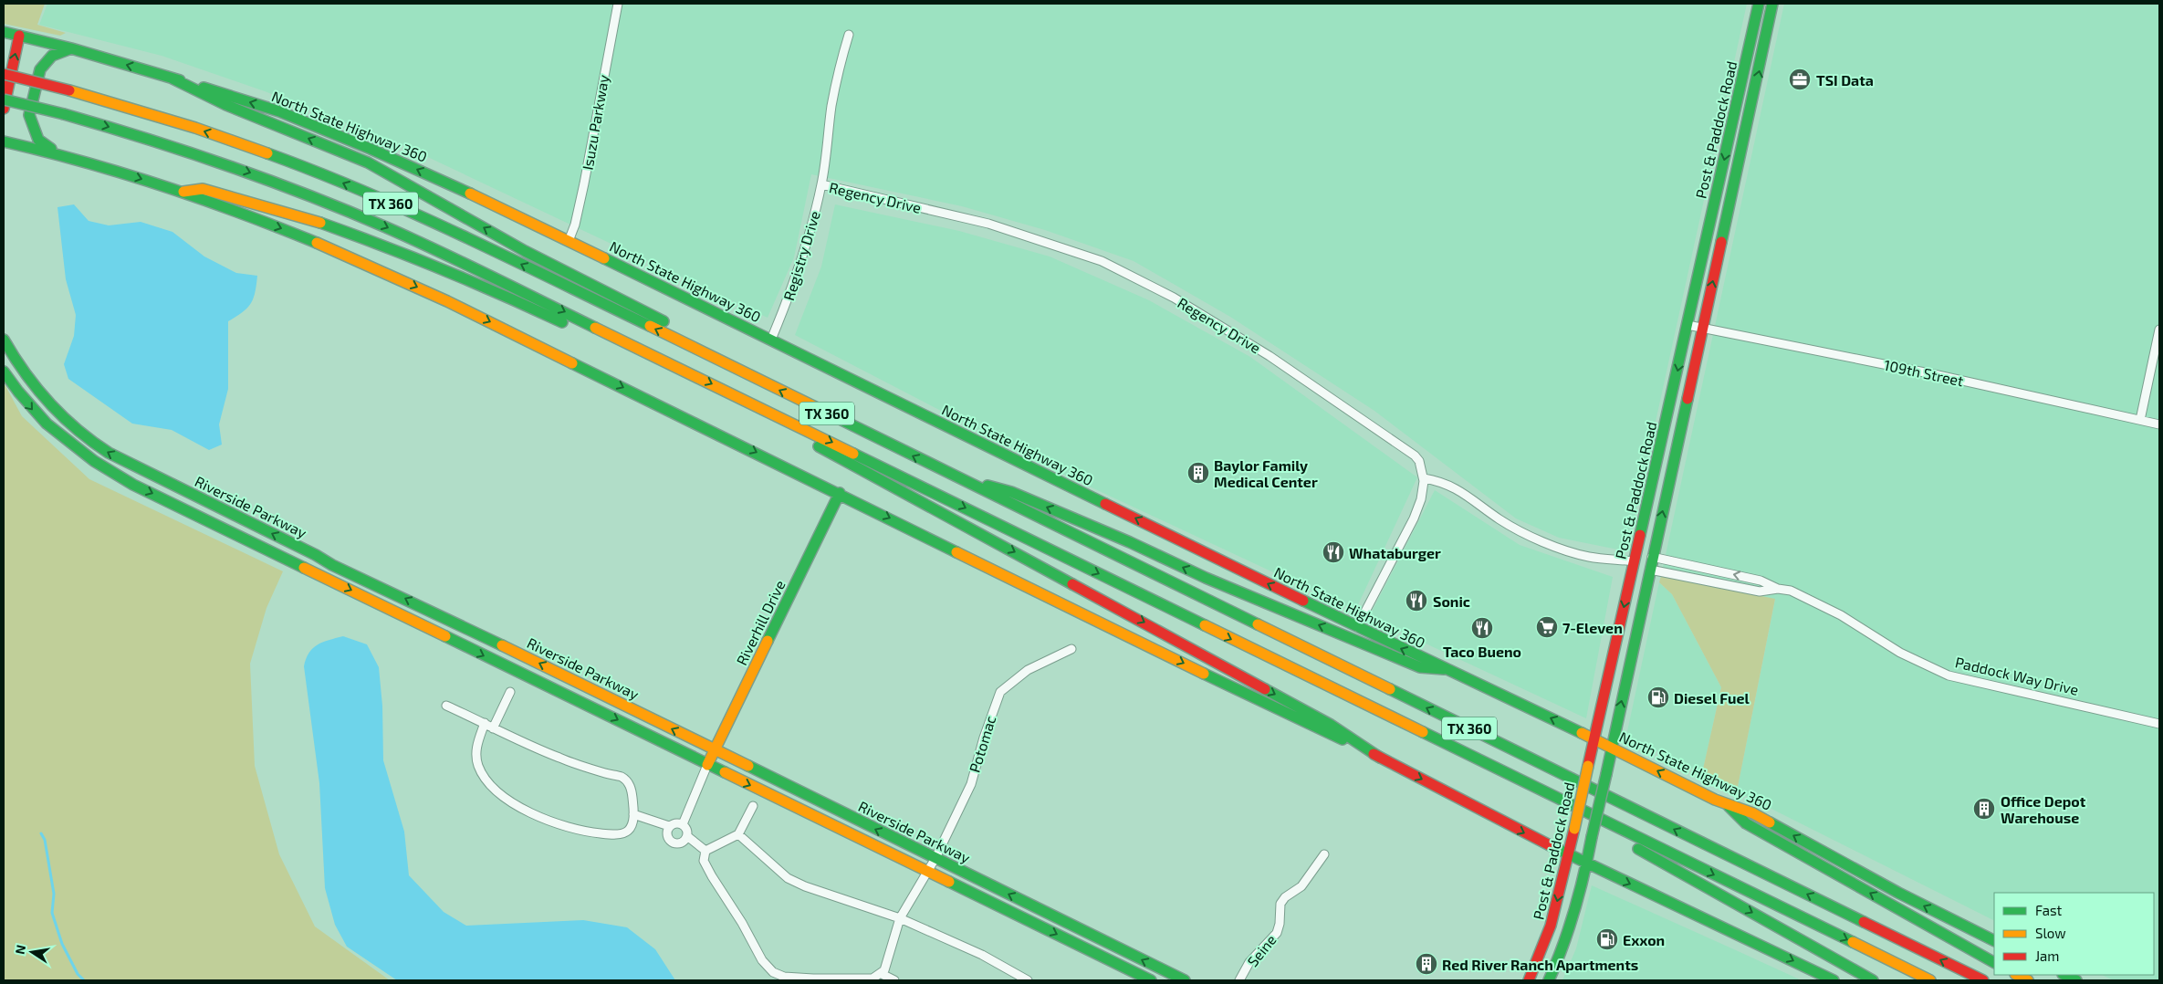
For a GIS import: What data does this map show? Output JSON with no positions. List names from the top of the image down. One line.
{"streets":{"main road":["North State Highway 360","Post & Paddock Road","TX 360","Riverside Parkway","Riverhill Drive","Paddock Way Drive"],"street":["Isuzu Parkway","Regency Drive","Registry Drive","109th Street","Potomac","Seine"]},"crossings":[["Isuzu Parkway","North State Highway 360"],["North State Highway 360","Post & Paddock Road"],["North State Highway 360","Regency Drive"],["North State Highway 360","Registry Drive"],["Post & Paddock Road","109th Street"],["Post & Paddock Road","Paddock Way Drive"],["Regency Drive","Registry Drive"],["Regency Drive","Paddock Way Drive"],["Riverside Parkway","Riverhill Drive"],["Riverside Parkway","Potomac"]],"places":{"office":["TSI Data"],"building":["Baylor Family Medical Center","Office Depot Warehouse","Red River Ranch Apartments"],"restaurant":["Whataburger","Sonic","Taco Bueno"],"supermarket":["7-Eleven"],"fuel station":["Diesel Fuel","Exxon"]},"legend":["Fast","Slow","Jam"],"north":"left"}
